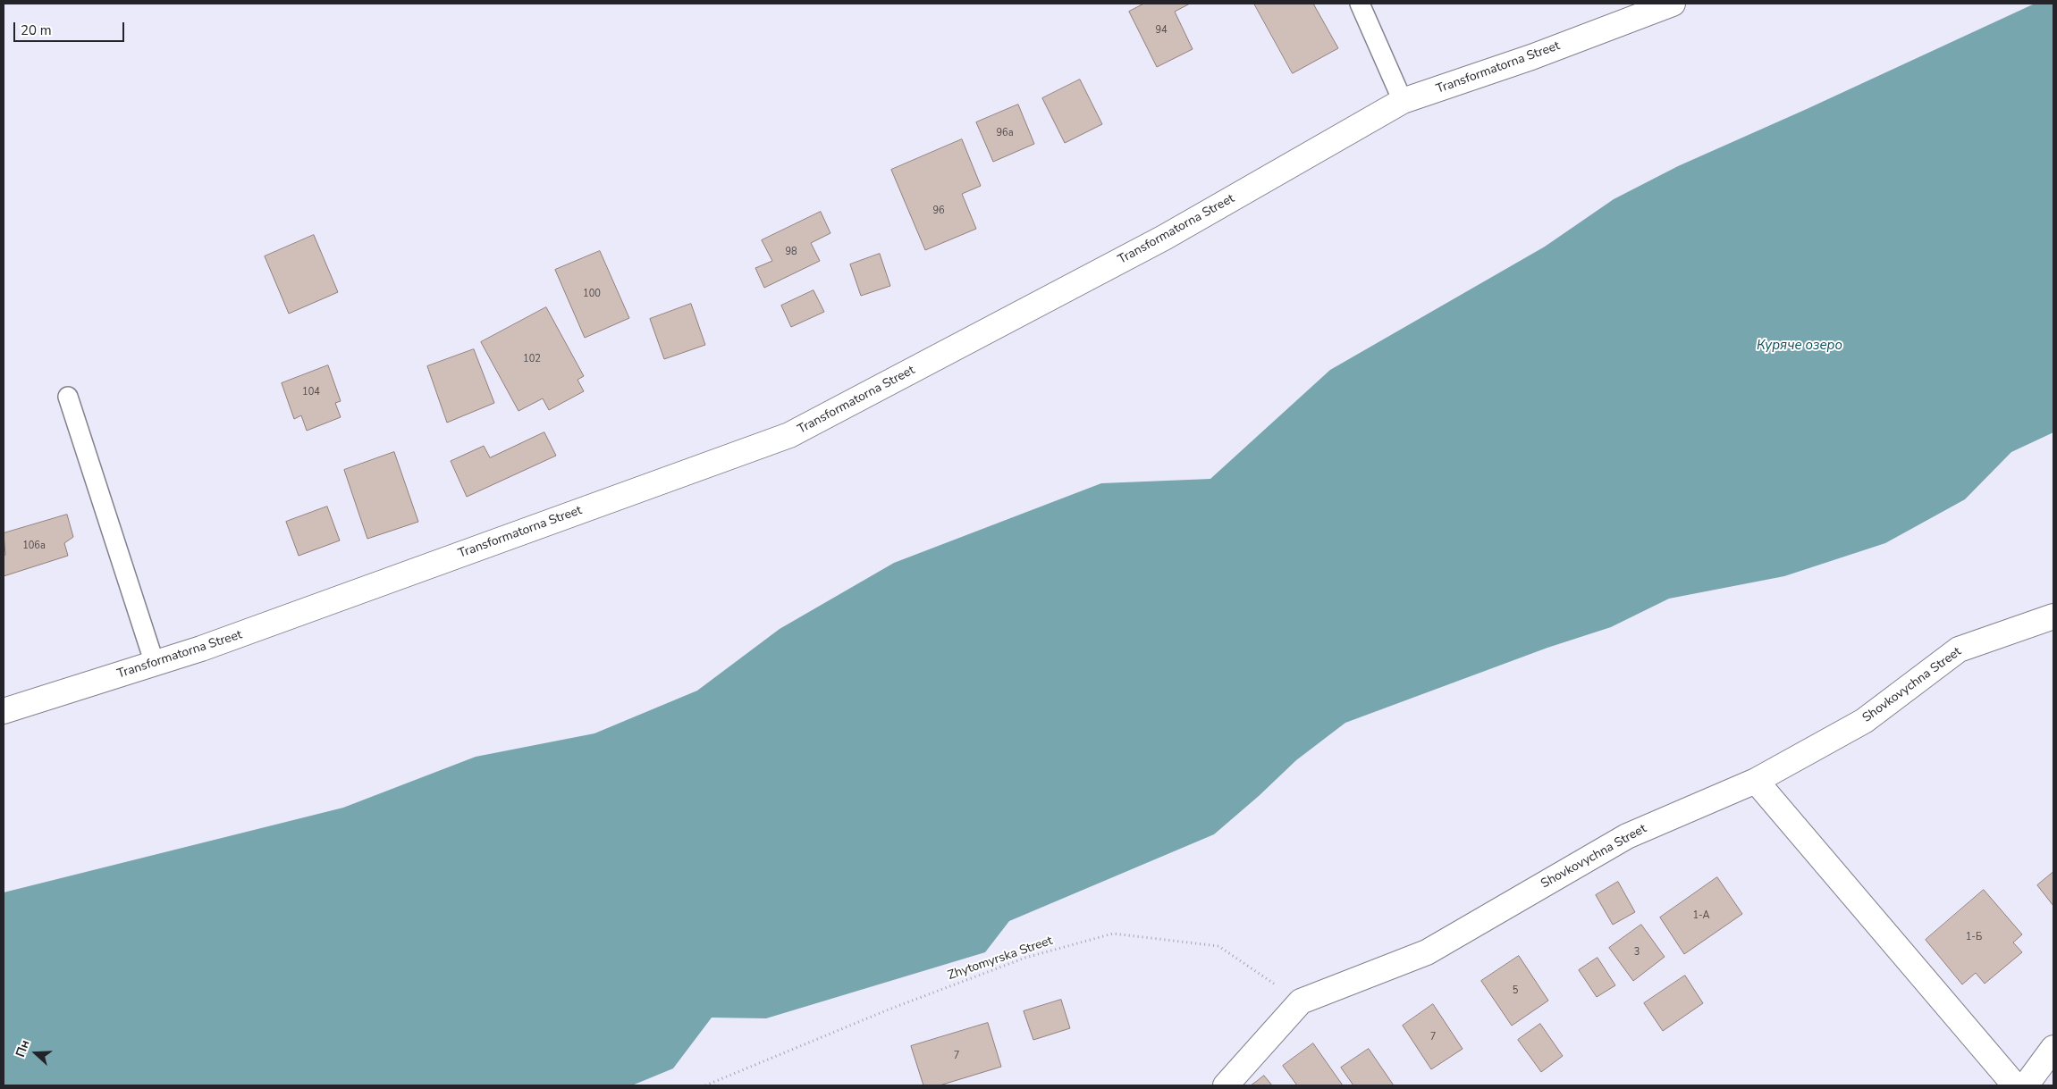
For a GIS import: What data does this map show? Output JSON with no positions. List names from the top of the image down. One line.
{"streets":{"street":["Transformatorna Street","Shovkovychna Street"],"path":["Zhytomyrska Street"]},"crossings":[["Shovkovychna Street","Zhytomyrska Street"]],"water":["Куряче озеро"],"house_numbers":["94","96а","96","98","100","102","104","106а","1-А","1-Б","3","5","7","7"],"scale_bar":"20 m","north":"left"}
